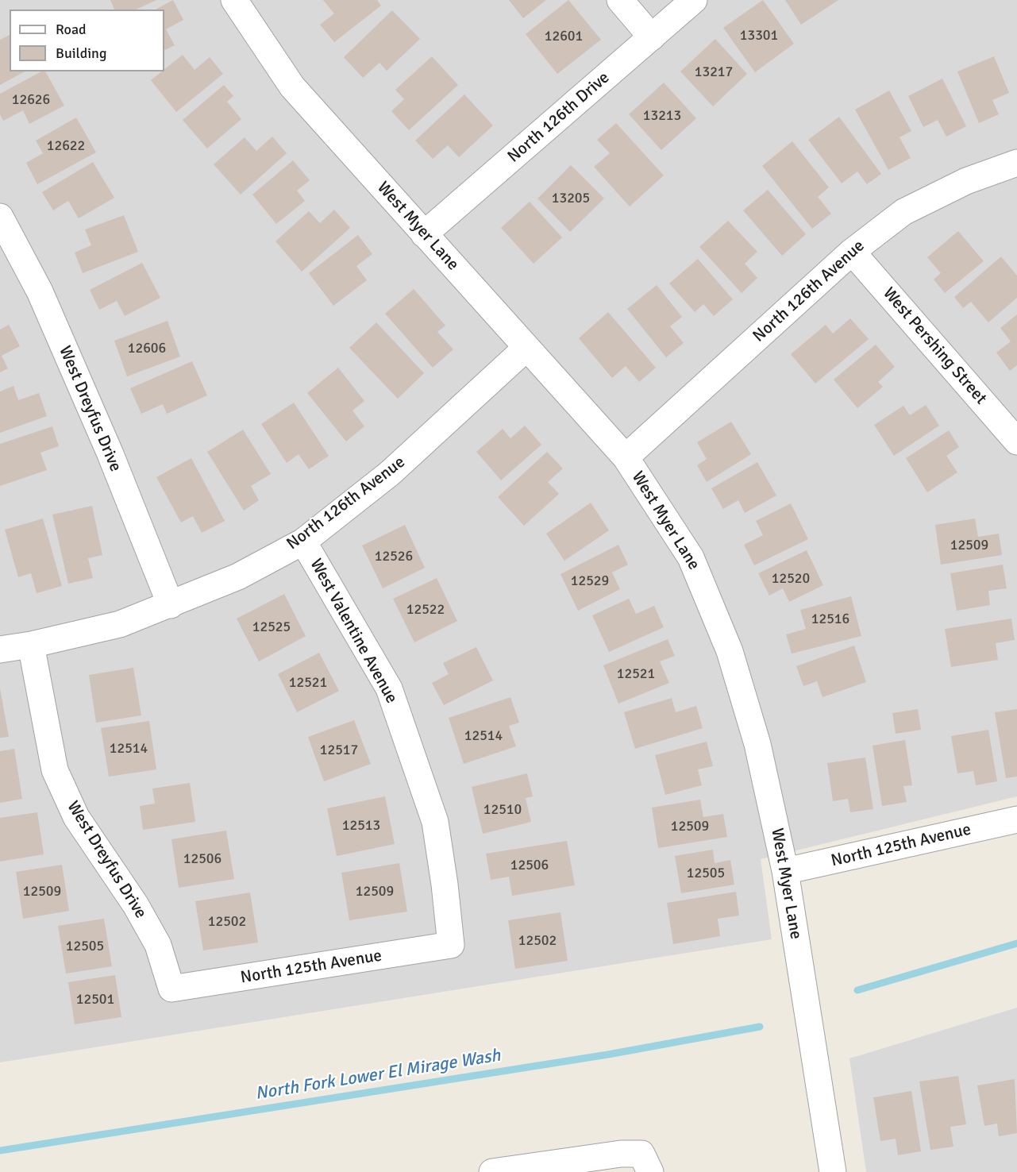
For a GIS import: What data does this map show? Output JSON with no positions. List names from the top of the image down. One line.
{"streets":{"street":["North 126th Drive","West Myer Lane","North 126th Avenue","West Pershing Street","West Dreyfus Drive","West Valentine Avenue","North 125th Avenue"]},"crossings":[["North 126th Drive","West Myer Lane"],["West Myer Lane","North 126th Avenue"],["West Myer Lane","North 125th Avenue"],["North 126th Avenue","West Pershing Street"],["North 126th Avenue","West Dreyfus Drive"],["North 126th Avenue","West Valentine Avenue"],["West Dreyfus Drive","North 125th Avenue"],["West Valentine Avenue","North 125th Avenue"]],"water":["North Fork Lower El Mirage Wash"],"house_numbers":["13301","12601","13217","12626","13213","12622","13205","12606","12509","12526","12520","12529","12522","12516","12525","12521","12521","12514","12514","12517","12510","12513","12509","12506","12506","12505","12509","12509","12502","12502","12505","12501"],"legend":["Road","Building"]}
